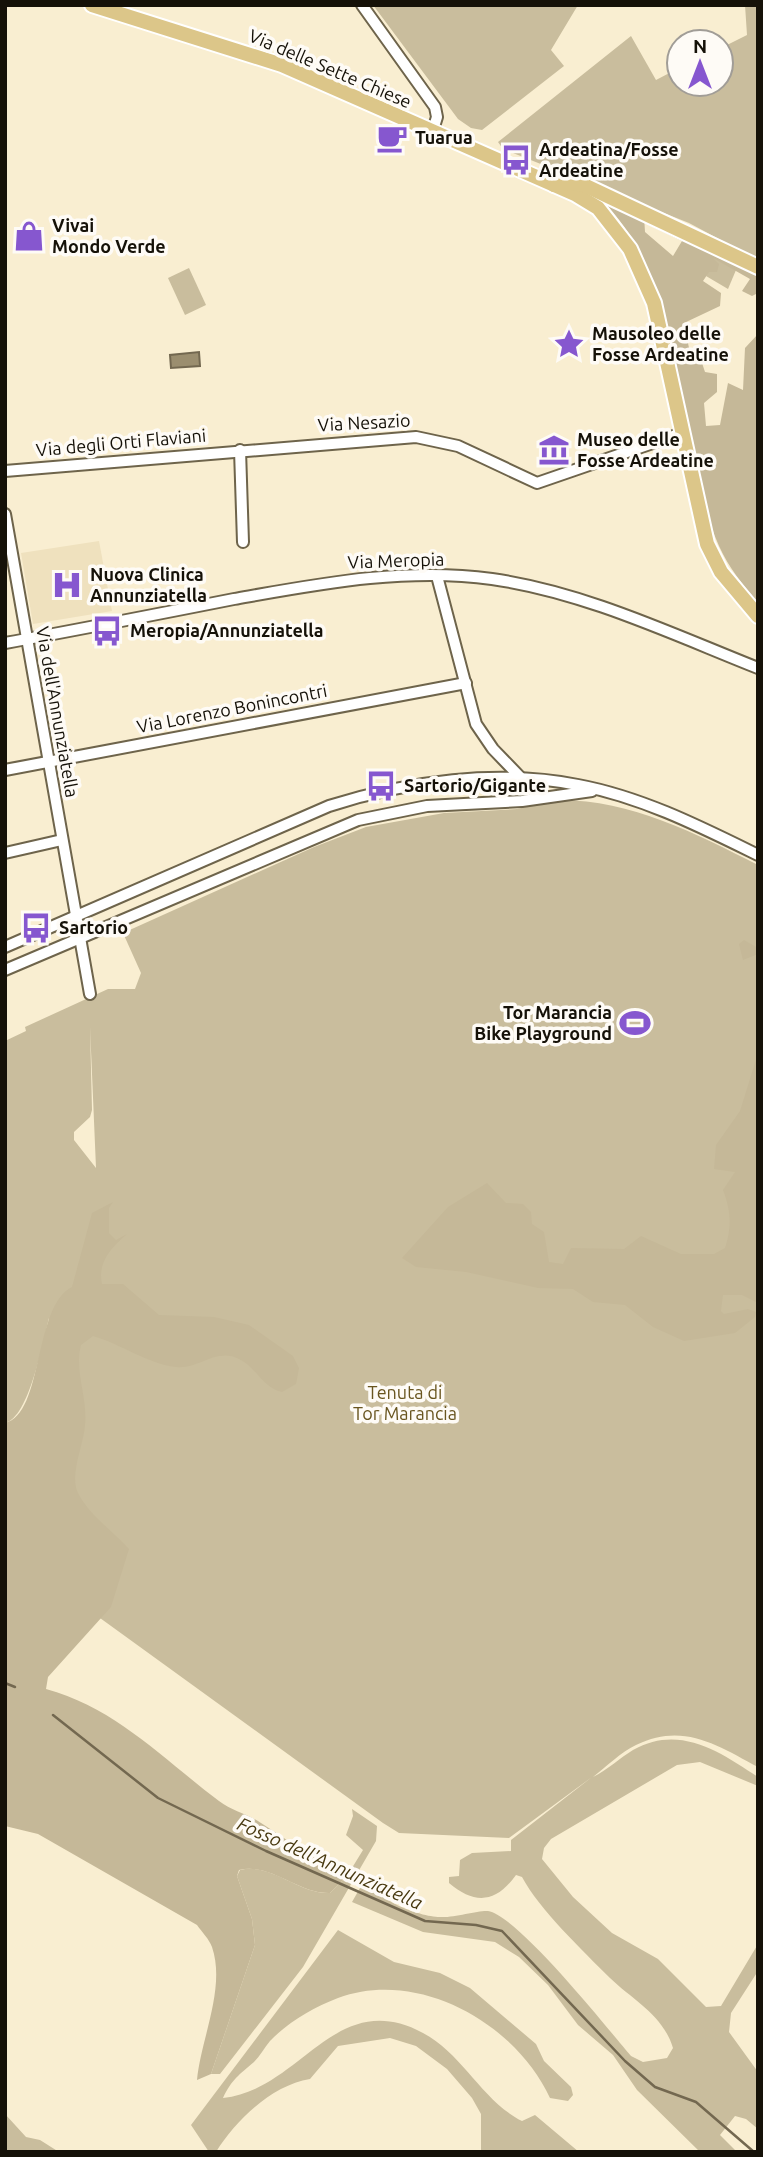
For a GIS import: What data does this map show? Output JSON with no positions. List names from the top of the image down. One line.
{"streets":{"main road":["Via delle Sette Chiese"],"street":["Via Nesazio","Via degli Orti Flaviani","Via Meropia","Via Lorenzo Bonincontri","Via dell'Annunziatella"]},"crossings":[["Via delle Sette Chiese","Via Nesazio"],["Via Nesazio","Via degli Orti Flaviani"],["Via Meropia","Via dell'Annunziatella"],["Via Lorenzo Bonincontri","Via dell'Annunziatella"]],"water":["Fosso dell'Annunziatella"],"parks":["Tenuta di Tor Marancia"],"places":{"cafe":["Tuarua"],"bus stop":["Ardeatina/Fosse Ardeatine","Meropia/Annunziatella","Sartorio/Gigante","Sartorio"],"shop":["Vivai Mondo Verde"],"place":["Mausoleo delle Fosse Ardeatine"],"museum":["Museo delle Fosse Ardeatine"],"hospital":["Nuova Clinica Annunziatella"],"sports":["Tor Marancia Bike Playground"]},"north":"top"}
